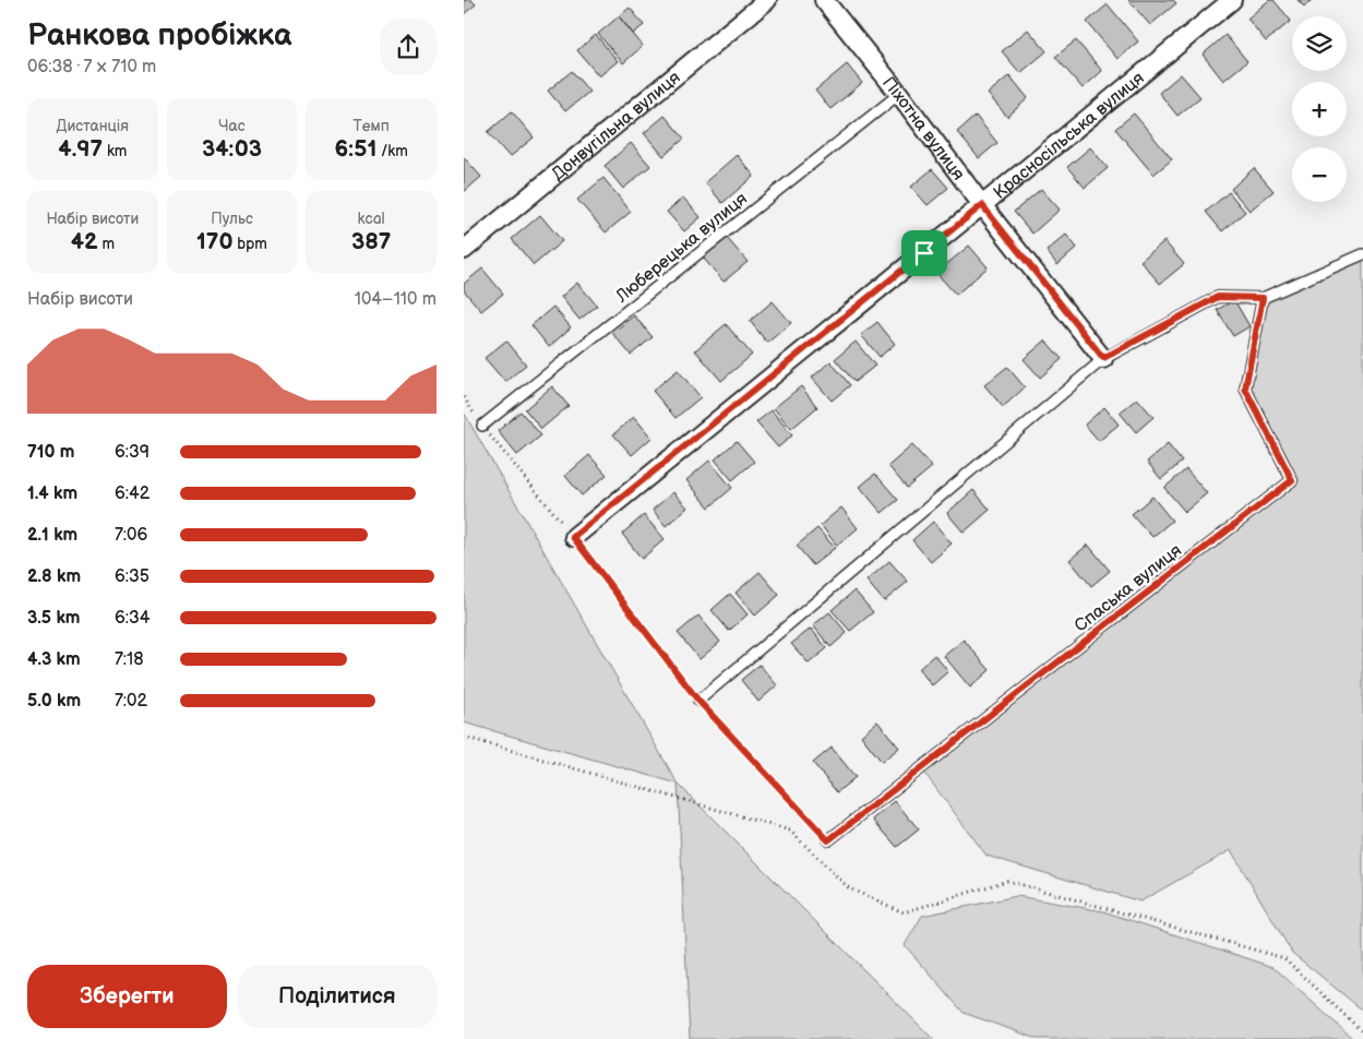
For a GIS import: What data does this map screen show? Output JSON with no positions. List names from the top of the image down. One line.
{"streets":{"street":["Донвугільна вулиця","Піхотна вулиця","Красносільська вулиця"],"lane":["Люберецька вулиця","Спаська вулиця"]},"crossings":[["Піхотна вулиця","Красносільська вулиця"],["Піхотна вулиця","Люберецька вулиця"]],"page":{"heading":["Ранкова пробіжка","06:38 · 7 × 710 m"],"map_buttons":["+","−"],"stats":[["Дистанція","4.97 km"],["Час","34:03"],["Темп","6:51 /km"],["Набір висоти","42 m"],["Пульс","170 bpm"],["kcal","387"]],"chart":["Набір висоти","104–110 m"],"list":[{"name":"710 m","note":"6:39"},{"name":"1.4 km","note":"6:42"},{"name":"2.1 km","note":"7:06"},{"name":"2.8 km","note":"6:35"},{"name":"3.5 km","note":"6:34"},{"name":"4.3 km","note":"7:18"},{"name":"5.0 km","note":"7:02"}],"buttons":["Зберегти","Поділитися"]}}
